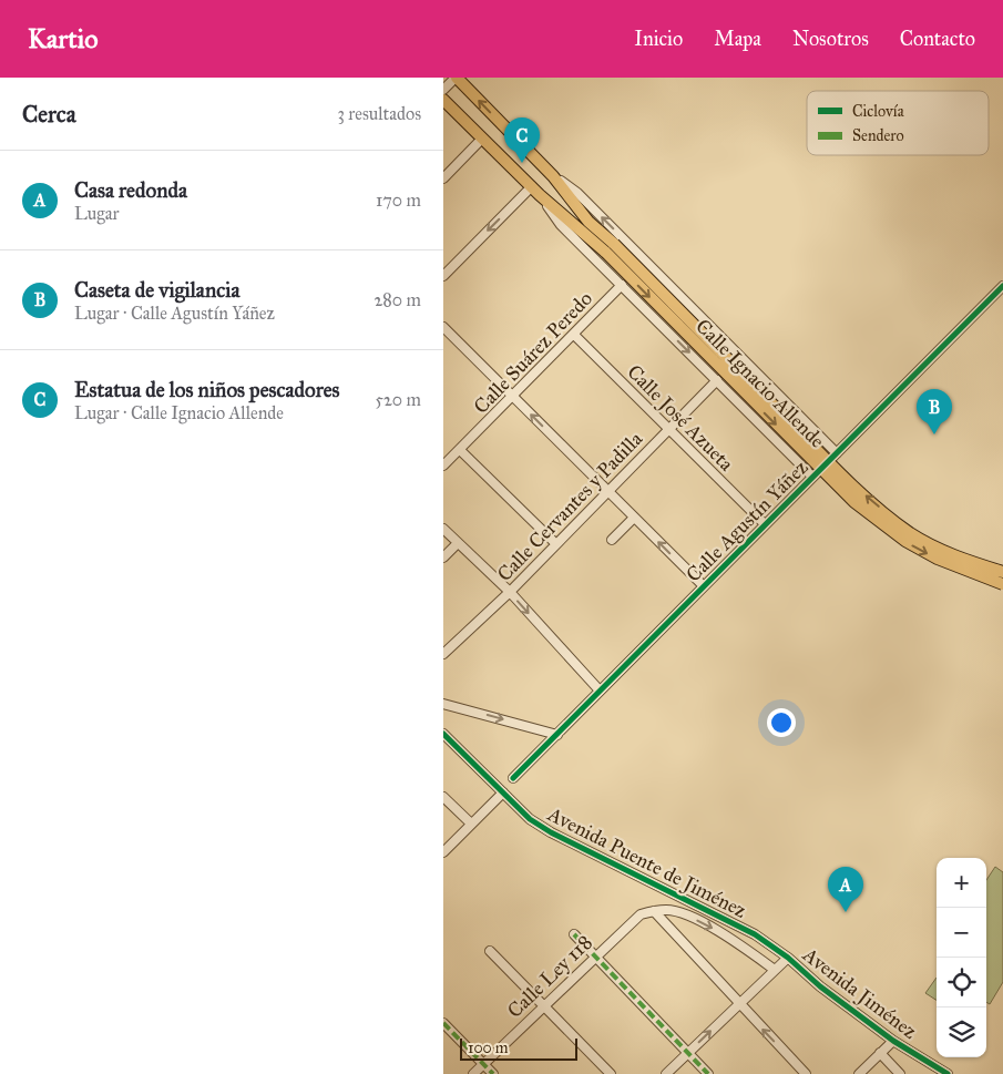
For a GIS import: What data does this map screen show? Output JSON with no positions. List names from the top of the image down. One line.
{"streets":{"main road":["Calle Ignacio Allende"],"street":["Calle Suárez Peredo","Calle José Azueta","Calle Cervantes y Padilla","Calle Agustín Yáñez","Avenida Puente de Jiménez","Calle Ley 118","Avenida Jiménez"]},"crossings":[["Calle Suárez Peredo","Calle Ignacio Allende"],["Calle Suárez Peredo","Calle José Azueta"],["Calle Ignacio Allende","Calle Cervantes y Padilla"],["Calle Ignacio Allende","Calle Agustín Yáñez"],["Calle José Azueta","Calle Cervantes y Padilla"],["Calle José Azueta","Calle Agustín Yáñez"],["Avenida Puente de Jiménez","Avenida Jiménez"]],"legend":["Ciclovía","Sendero"],"scale_bar":"100 m","page":{"header":"Kartio","nav":["Inicio","Mapa","Nosotros","Contacto"],"heading":["Cerca","3 resultados"],"pins":["C","B","A"],"list":[{"mark":"A","name":"Casa redonda","note":"Lugar","value":"170 m"},{"mark":"B","name":"Caseta de vigilancia","note":"Lugar · Calle Agustín Yáñez","value":"280 m"},{"mark":"C","name":"Estatua de los niños pescadores","note":"Lugar · Calle Ignacio Allende","value":"520 m"}],"map_buttons":["+","−"],"scale":"100 m"}}
